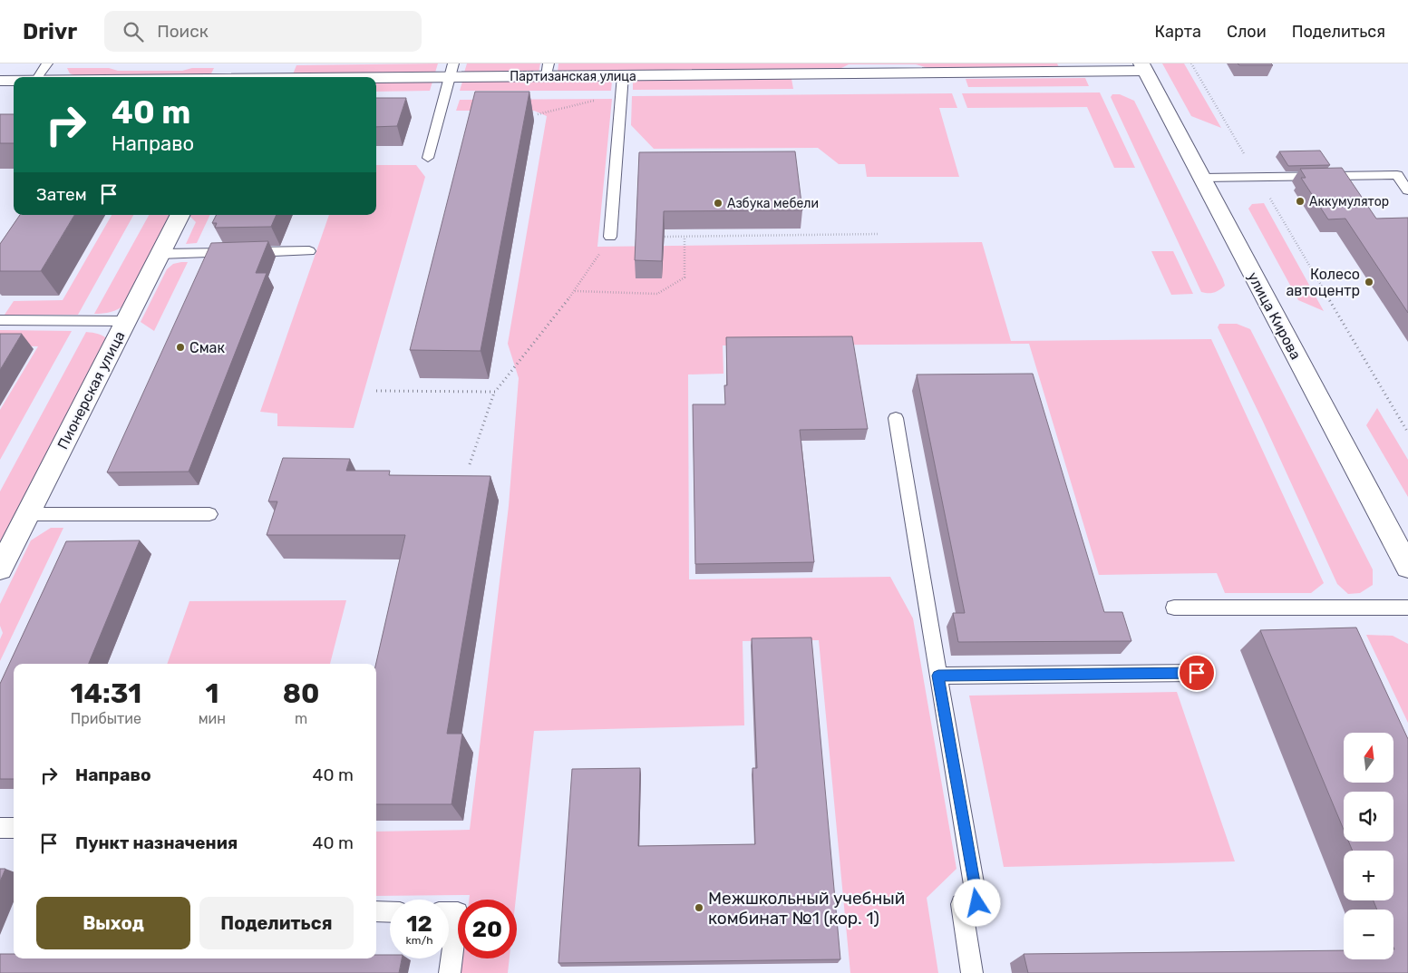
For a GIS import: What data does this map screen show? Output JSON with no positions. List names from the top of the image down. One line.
{"streets":{"street":["Партизанская улица","улица Кирова","Пионерская улица"]},"crossings":[["Партизанская улица","улица Кирова"]],"places":["Аккумулятор","Азбука мебели","Колесо автоцентр","Смак","Межшкольный учебный комбинат №1 (кор. 1)"],"north":"top","page":{"header":"Drivr","search":"Поиск","nav":["Карта","Слои","Поделиться"],"turn":["40 m","Направо"],"then":"Затем","eta":["14:31","Прибытие","1","мин","80","m"],"map_buttons":["+","−"],"list":[{"name":"Направо","value":"40 m"},{"name":"Пункт назначения","value":"40 m"}],"buttons":["Выход","Поделиться"],"speed":"12 km/h","limit":"20"}}
